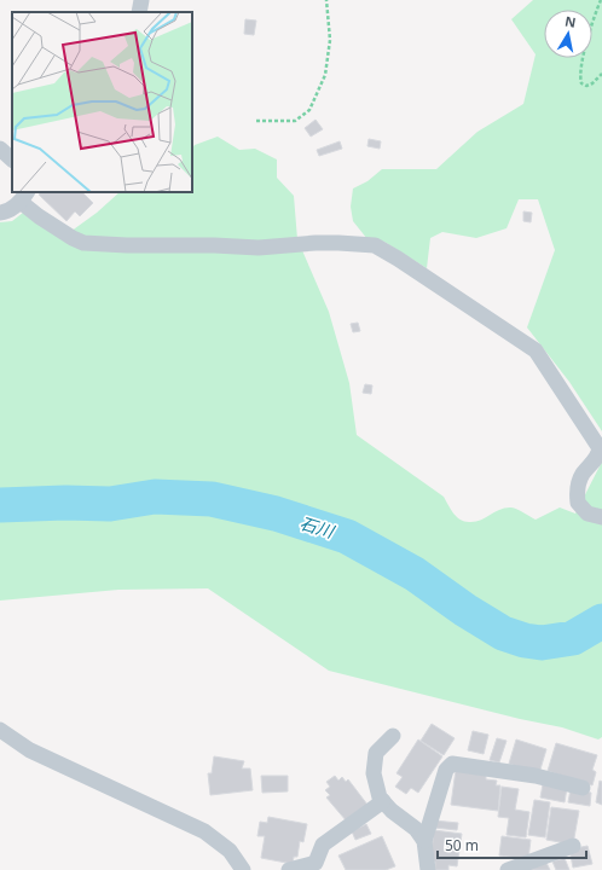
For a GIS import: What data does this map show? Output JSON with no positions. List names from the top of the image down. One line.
{"water":["石川"],"scale_bar":"50 m","north":"top"}
